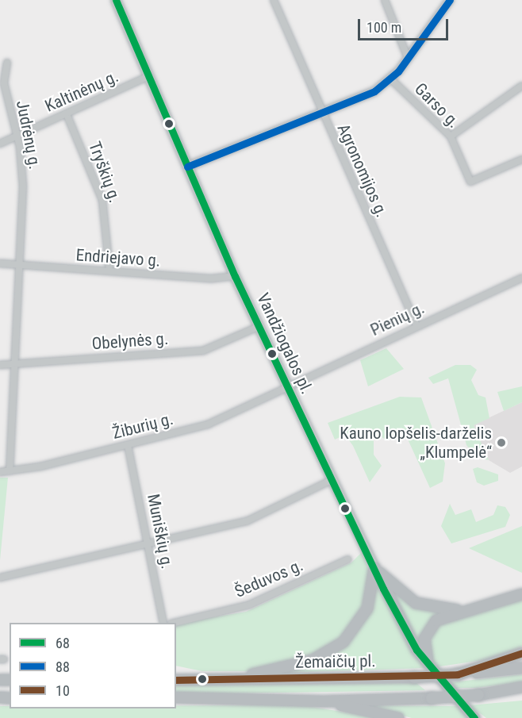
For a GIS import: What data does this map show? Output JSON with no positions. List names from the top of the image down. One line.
{"streets":{"highway":["Vandžiogalos pl.","Žemaičių pl."],"street":["Kaltinėnų g.","Garso g.","Judrėnų g.","Agronomijos g.","Tryškių g.","Endriejavo g.","Pienių g.","Obelynės g.","Žiburių g.","Muniškių g.","Šeduvos g."]},"crossings":[["Kaltinėnų g.","Judrėnų g."],["Kaltinėnų g.","Tryškių g."],["Kaltinėnų g.","Vandžiogalos pl."],["Judrėnų g.","Endriejavo g."],["Judrėnų g.","Obelynės g."],["Judrėnų g.","Žiburių g."],["Agronomijos g.","Pienių g."],["Tryškių g.","Endriejavo g."],["Endriejavo g.","Vandžiogalos pl."],["Pienių g.","Vandžiogalos pl."],["Pienių g.","Žiburių g."],["Obelynės g.","Vandžiogalos pl."],["Vandžiogalos pl.","Žiburių g."],["Žiburių g.","Muniškių g."]],"places":["Kauno lopšelis-darželis „Klumpelė“"],"lines":["transit line 68","transit line 88","transit line 10"],"legend":["68","88","10"],"scale_bar":"100 m"}
